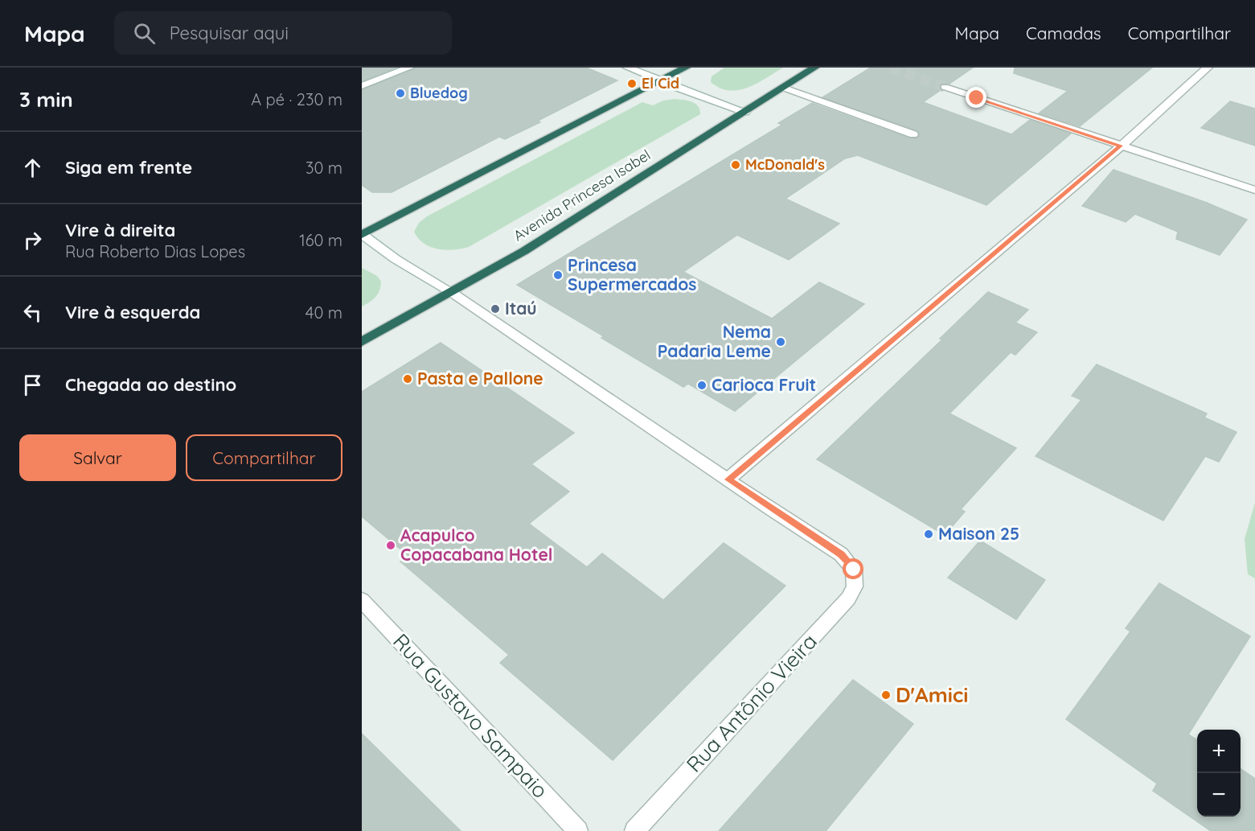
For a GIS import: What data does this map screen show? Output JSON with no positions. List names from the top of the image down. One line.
{"streets":{"highway":["Avenida Princesa Isabel"],"street":["Rua Antônio Vieira","Rua Gustavo Sampaio"]},"places":["El Cid","Bluedog","McDonald's","Princesa Supermercados","Itaú","Nema Padaria Leme","Pasta e Pallone","Carioca Fruit","Maison 25","Acapulco Copacabana Hotel","D'Amici"],"page":{"header":"Mapa","search":"Pesquisar aqui","nav":["Mapa","Camadas","Compartilhar"],"heading":["3 min","A pé · 230 m"],"list":[["Siga em frente","30 m"],["Vire à direita","Rua Roberto Dias Lopes","160 m"],["Vire à esquerda","40 m"],"Chegada ao destino"],"buttons":["Salvar","Compartilhar"],"map_buttons":["+","−"]}}
